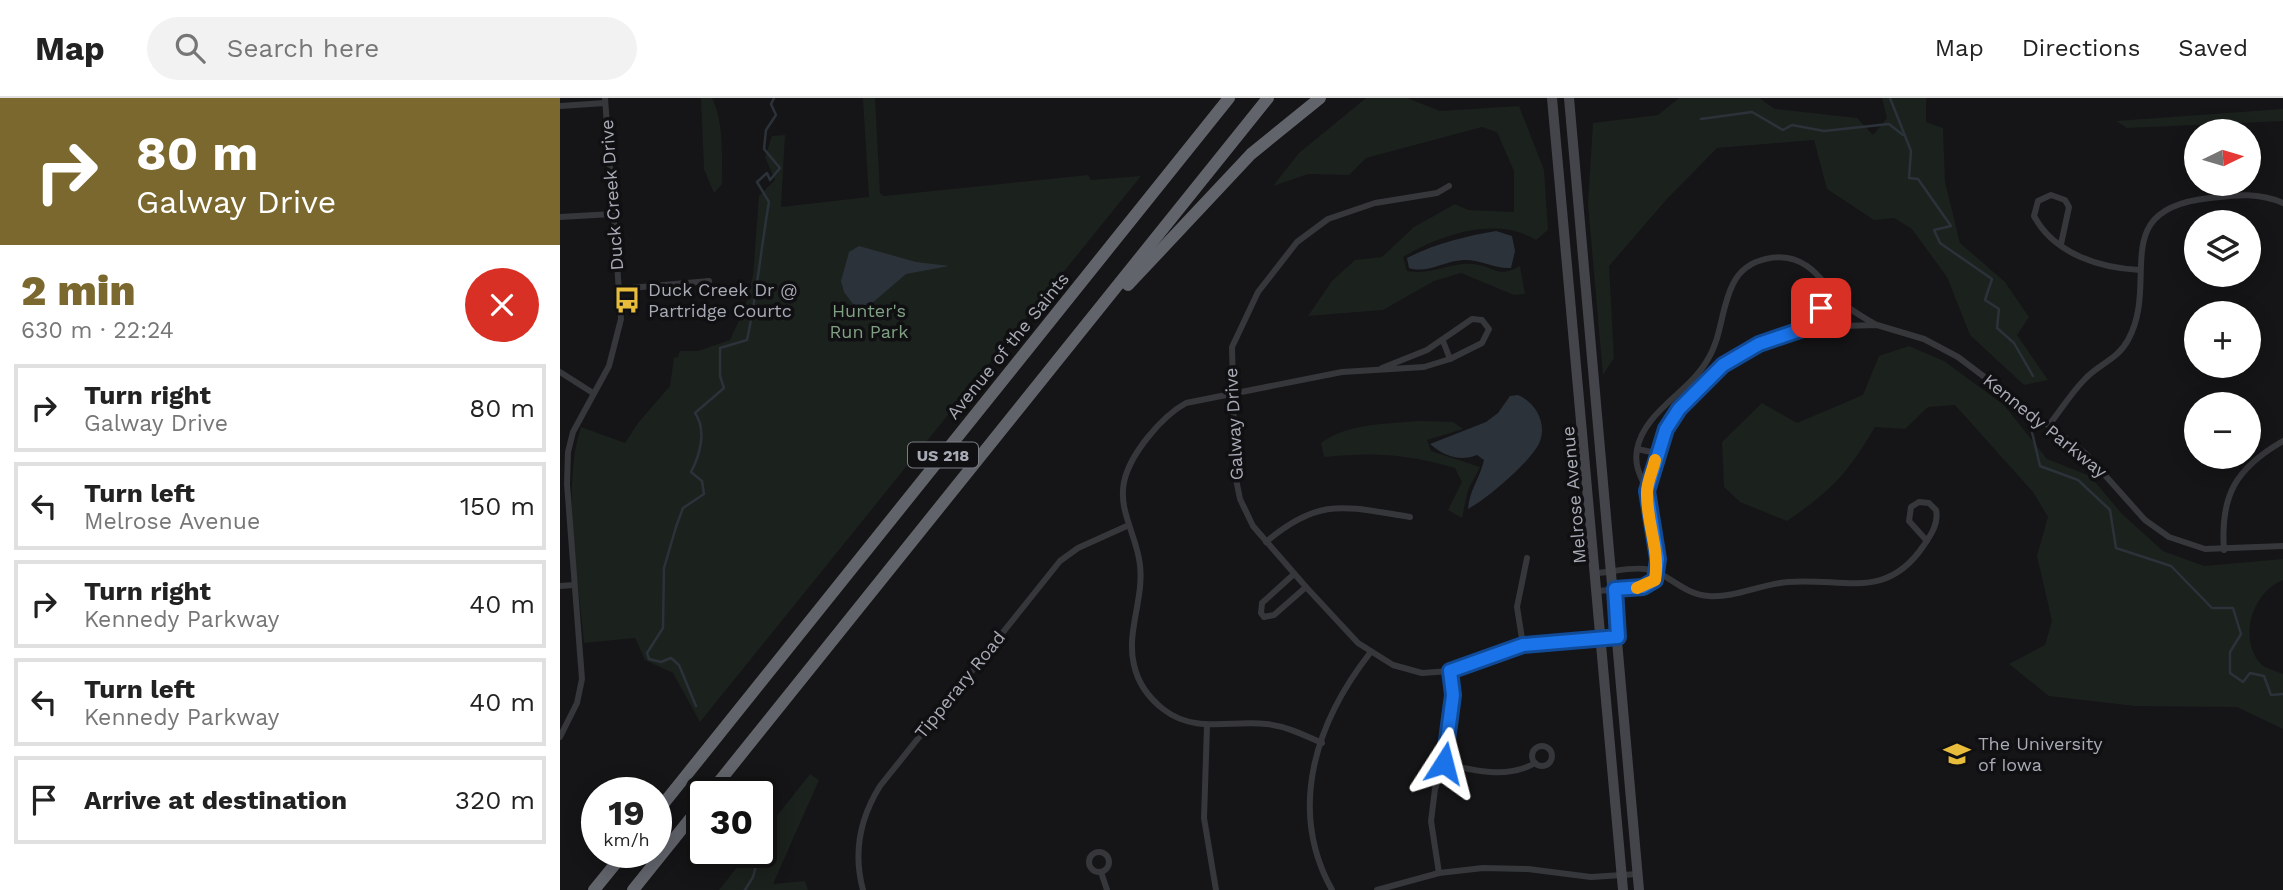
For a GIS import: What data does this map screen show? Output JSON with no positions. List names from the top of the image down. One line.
{"streets":{"highway":["Avenue of the Saints","US 218"],"main road":["Melrose Avenue"],"street":["Duck Creek Drive","Galway Drive","Kennedy Parkway","Tipperary Road"]},"crossings":[["Galway Drive","Melrose Avenue"]],"parks":["Hunter's Run Park"],"places":{"bus stop":["Duck Creek Dr @ Partridge Courtc"],"school or university":["The University of Iowa"]},"north":"right","page":{"header":"Map","search":"Search here","nav":["Map","Directions","Saved"],"turn":["80 m","Galway Drive"],"map_buttons":["+","−"],"heading":["2 min","630 m · 22:24"],"list":[{"name":"Turn right","note":"Galway Drive","value":"80 m"},{"name":"Turn left","note":"Melrose Avenue","value":"150 m"},{"name":"Turn right","note":"Kennedy Parkway","value":"40 m"},{"name":"Turn left","note":"Kennedy Parkway","value":"40 m"},{"name":"Arrive at destination","value":"320 m"}],"speed":"19 km/h","limit":"30"}}
